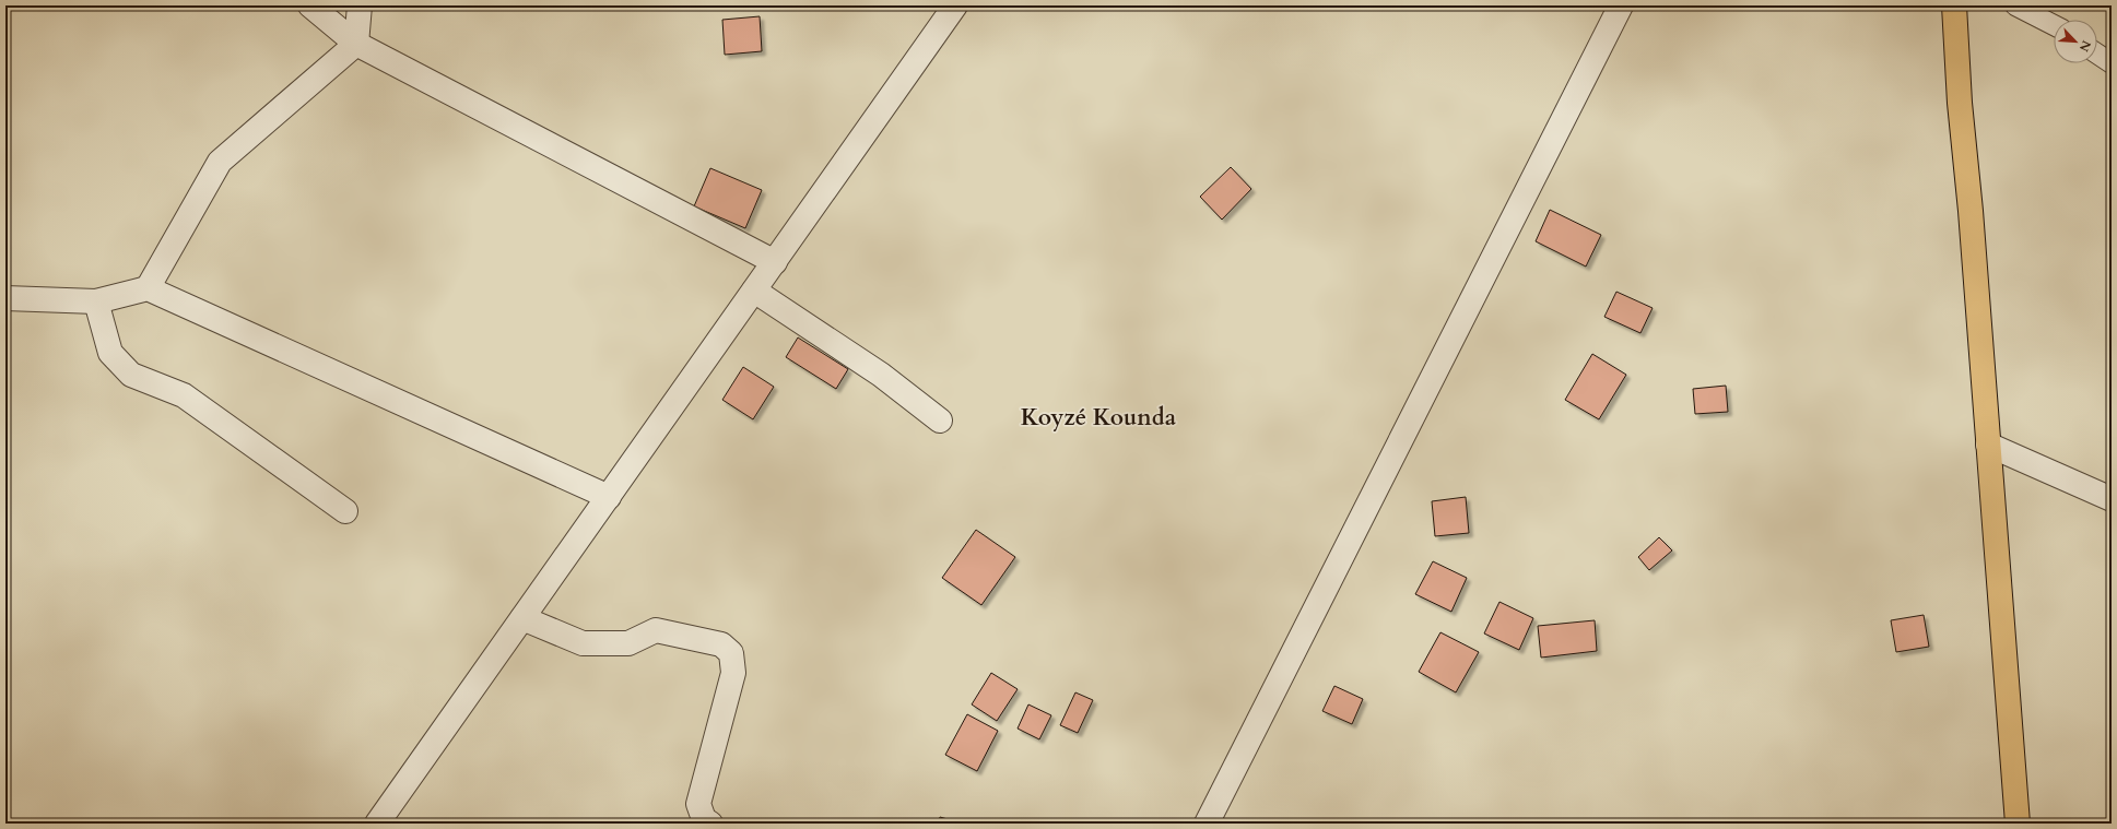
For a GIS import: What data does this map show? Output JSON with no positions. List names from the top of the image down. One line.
{"districts":["Koyzé Kounda"],"north":"bottom right"}
